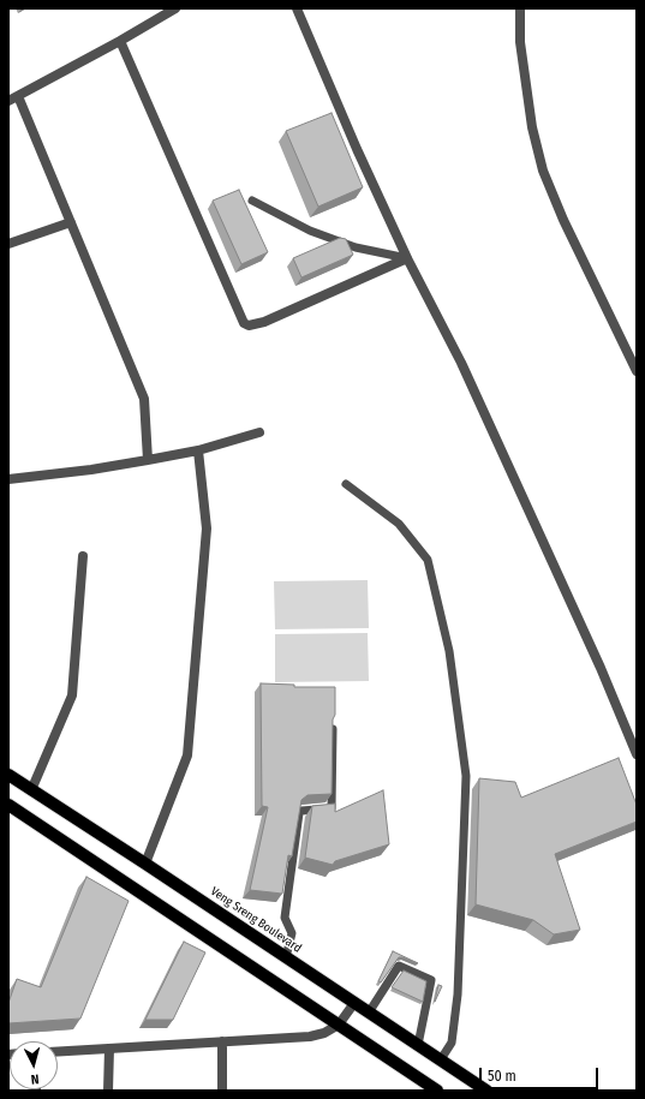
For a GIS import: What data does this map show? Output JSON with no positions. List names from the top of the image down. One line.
{"streets":{"main road":["Veng Sreng Boulevard"]},"scale_bar":"50 m","north":"bottom"}
